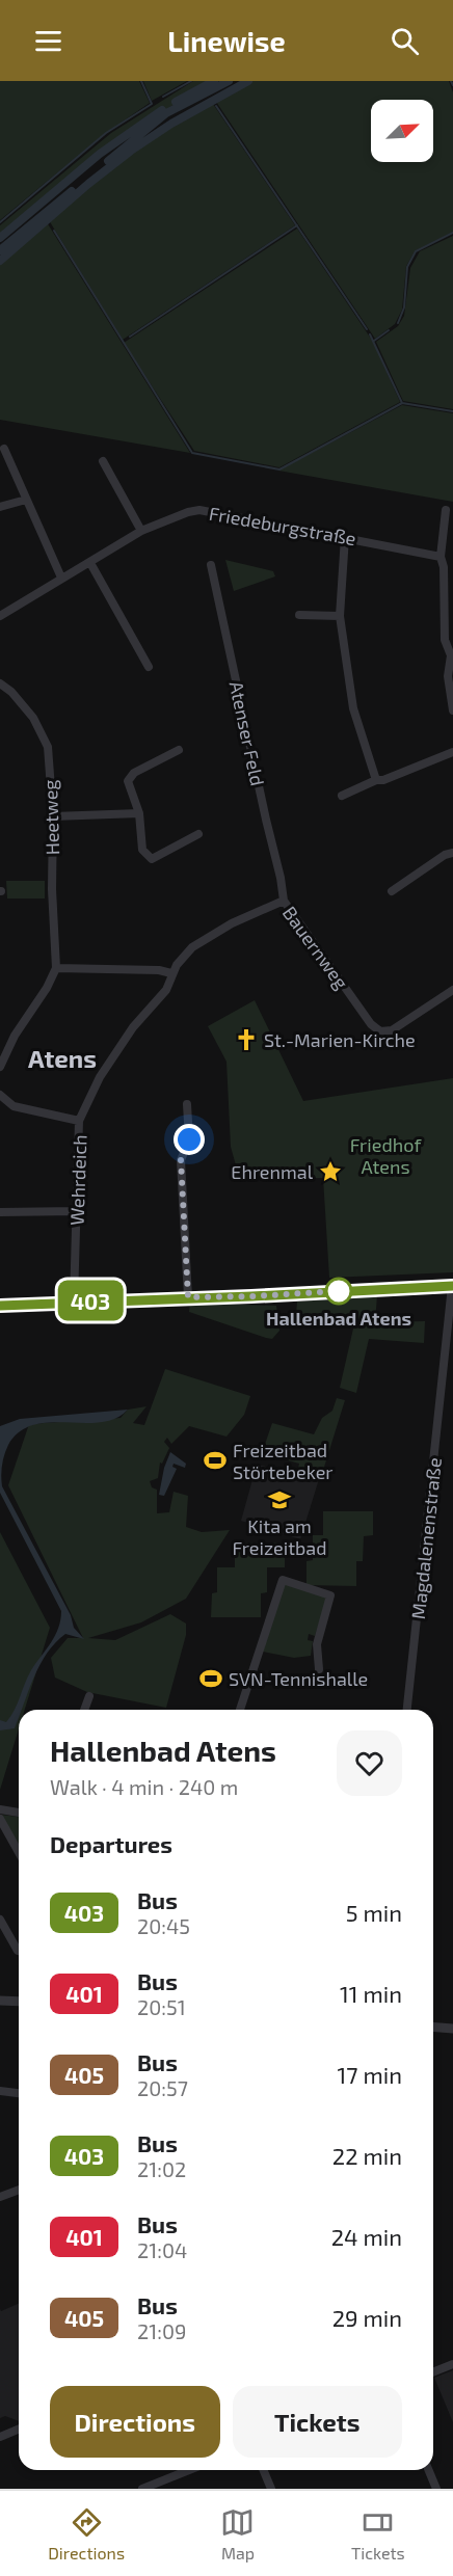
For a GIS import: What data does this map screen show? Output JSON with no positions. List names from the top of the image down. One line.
{"streets":{"street":["Friedeburgstraße","Atenser Feld","Heetweg","Bauernweg","Wehrdeich","Magdalenenstraße"]},"crossings":[["Atenser Feld","Bauernweg"],["Bauernweg","Wehrdeich"]],"districts":["Atens"],"parks":["Friedhof Atens"],"places":{"church":["St.-Marien-Kirche"],"place":["Ehrenmal"],"other":["Hallenbad Atens"],"sports":["Freizeitbad Störtebeker","SVN-Tennishalle"],"school or university":["Kita am Freizeitbad"]},"lines":["bus line 403"],"north":"top right","page":{"header":"Linewise","on_map":"403","heading":[["Hallenbad Atens","Walk · 4 min · 240 m"],"Departures"],"list":[{"mark":"403","name":"Bus","note":"20:45","value":"5 min"},{"mark":"401","name":"Bus","note":"20:51","value":"11 min"},{"mark":"405","name":"Bus","note":"20:57","value":"17 min"},{"mark":"403","name":"Bus","note":"21:02","value":"22 min"},{"mark":"401","name":"Bus","note":"21:04","value":"24 min"},{"mark":"405","name":"Bus","note":"21:09","value":"29 min"}],"buttons":["Directions","Tickets"],"tabs":["Directions","Map","Tickets"]}}
